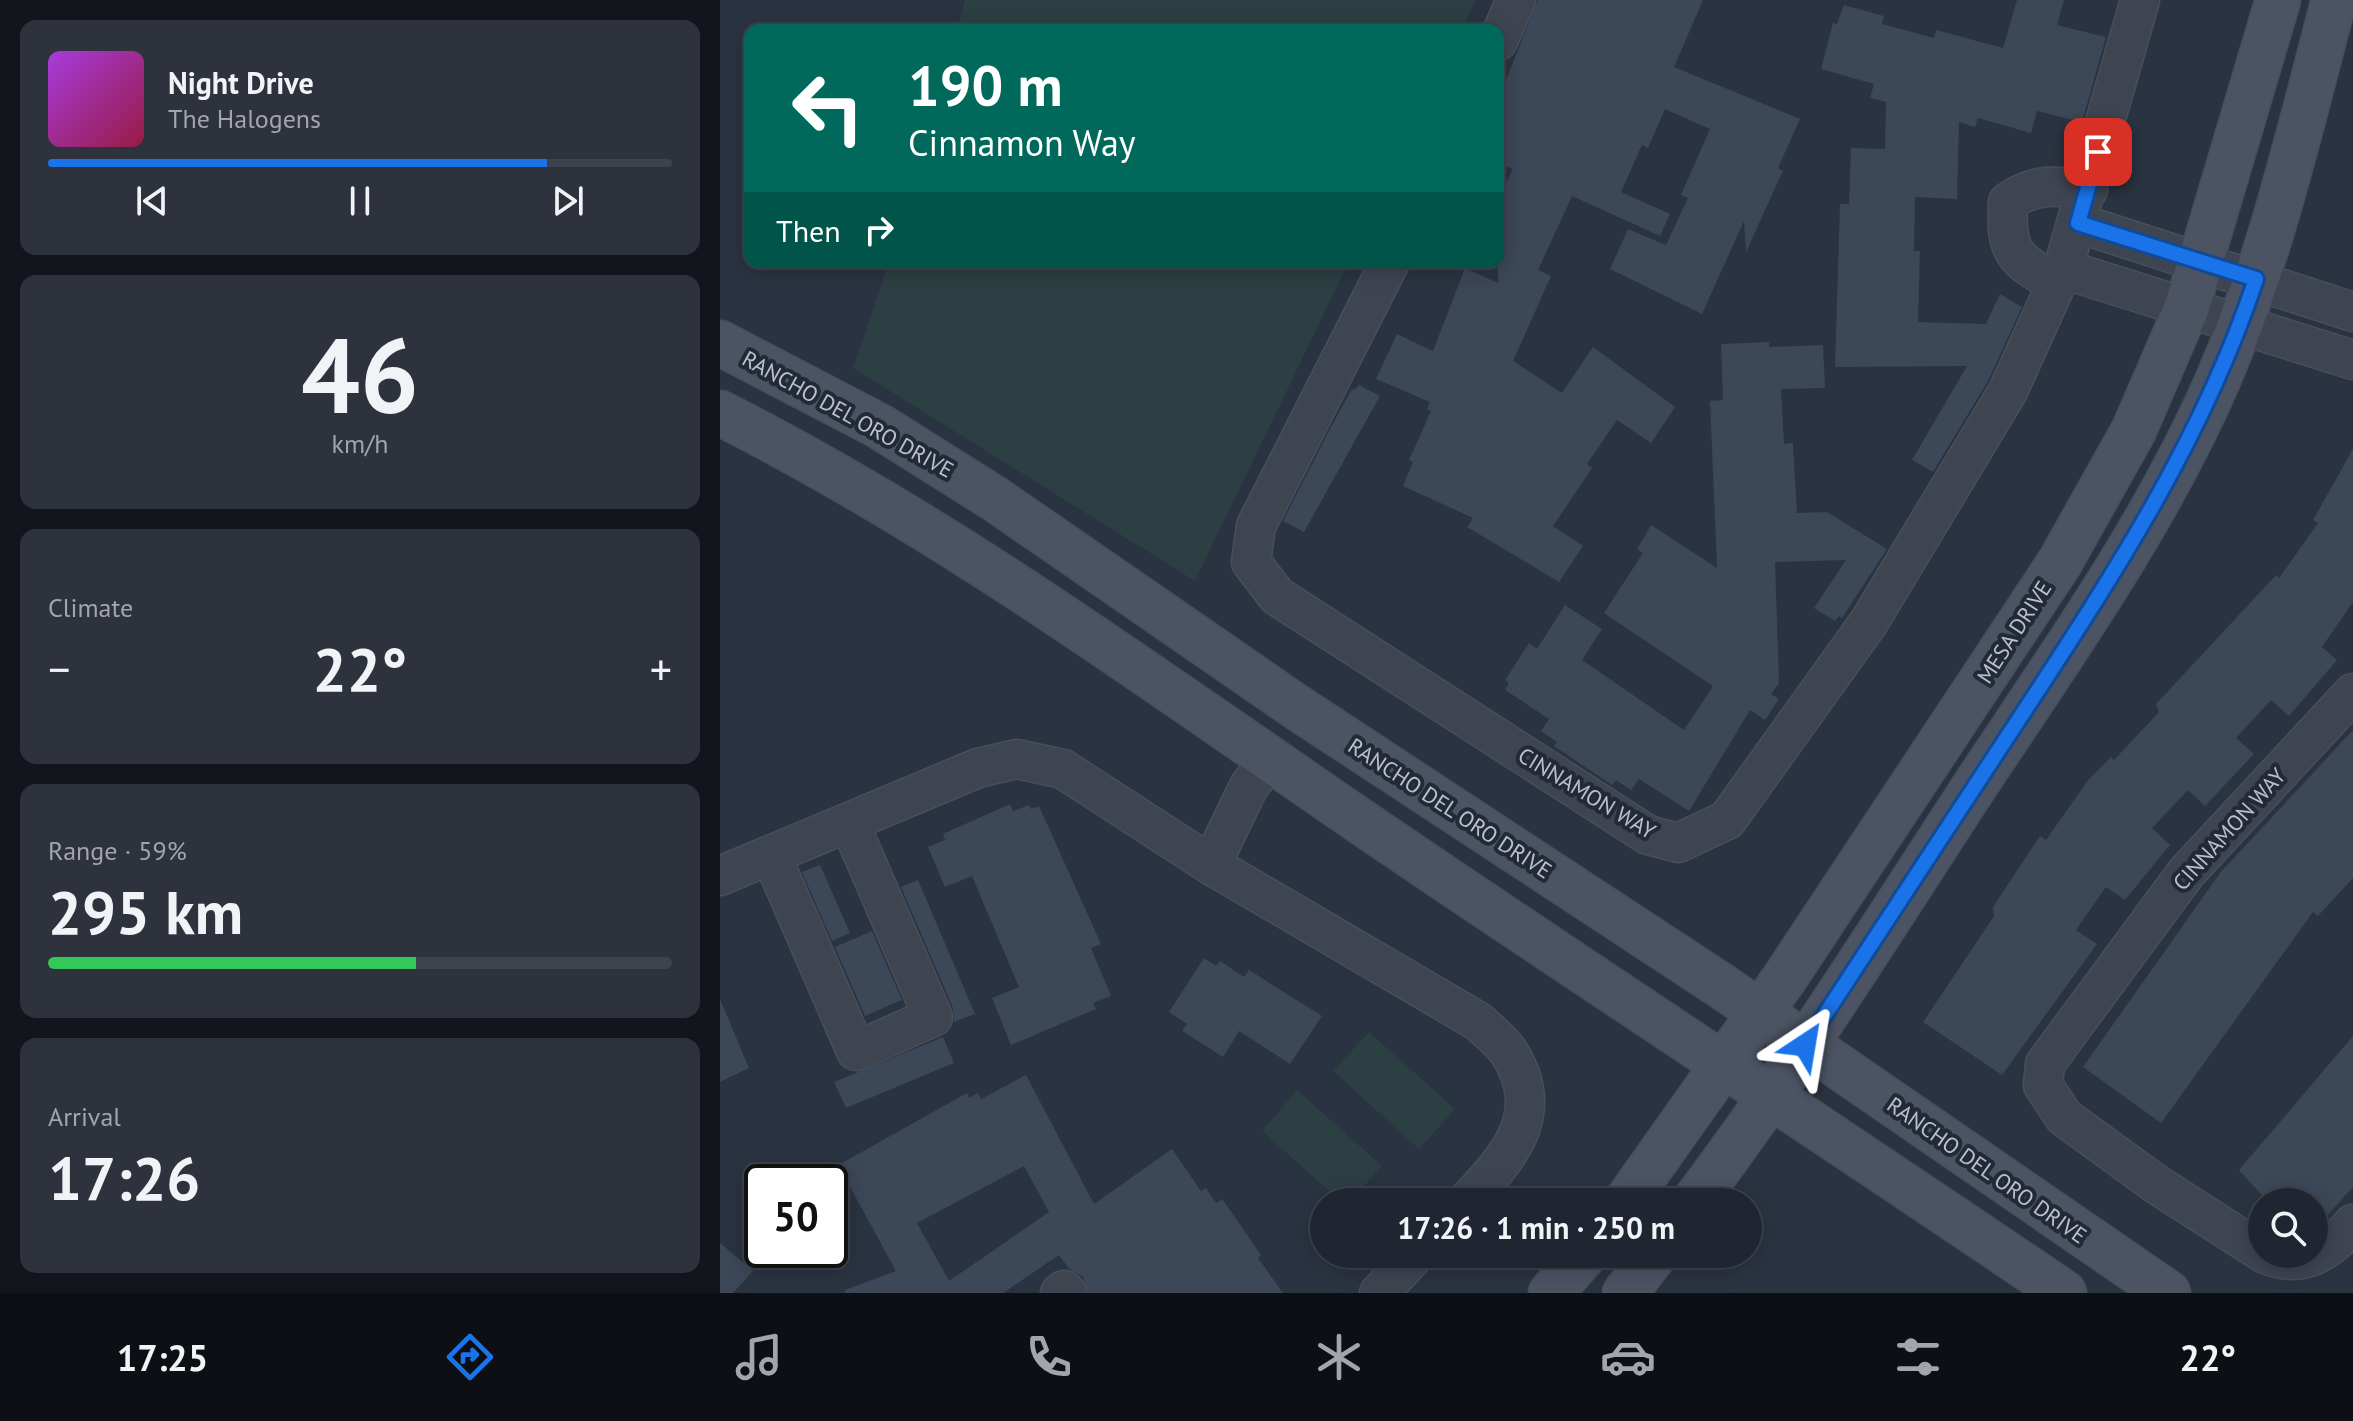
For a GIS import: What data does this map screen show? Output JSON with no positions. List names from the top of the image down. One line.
{"streets":{"main road":["RANCHO DEL ORO DRIVE","MESA DRIVE"],"street":["CINNAMON WAY"]},"crossings":[["RANCHO DEL ORO DRIVE","MESA DRIVE"]],"page":{"turn":["190 m","Cinnamon Way"],"song":["Night Drive","The Halogens"],"then":"Then","tile":[["46","km/h"],"Climate",["Range · 59%","295 km"],["Arrival","17:26"]],"heat":["−","22°","+"],"limit":"50","trip":"17:26 · 1 min · 250 m","tabs":["17:25","22°"]}}
